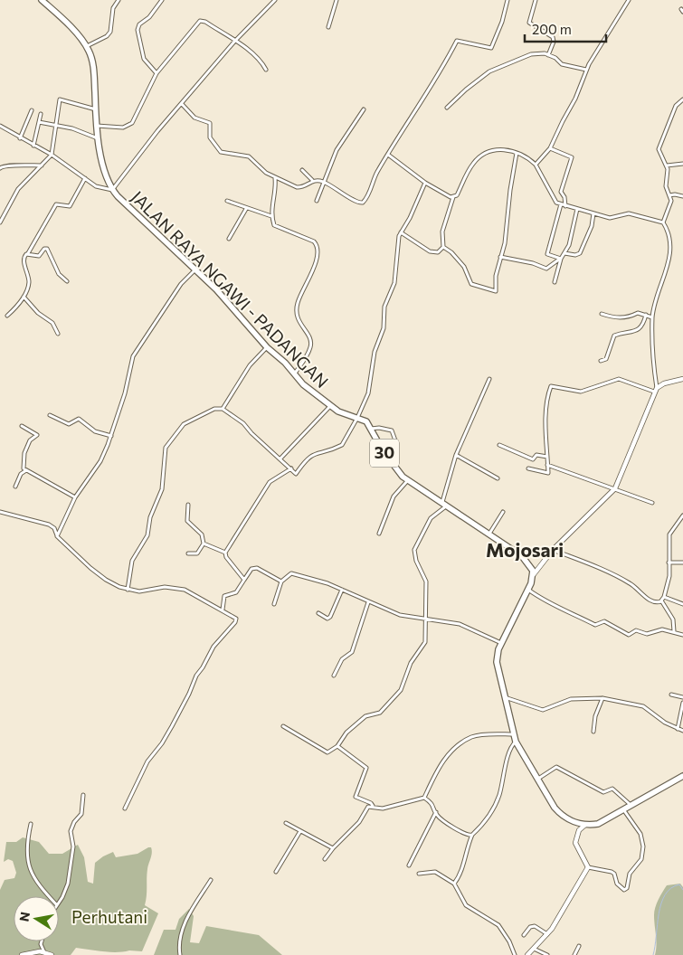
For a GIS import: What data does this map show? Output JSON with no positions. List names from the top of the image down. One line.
{"streets":{"highway":["JALAN RAYA NGAWI - PADANGAN","30"]},"districts":["Mojosari"],"parks":["Perhutani"],"scale_bar":"200 m","north":"left"}
